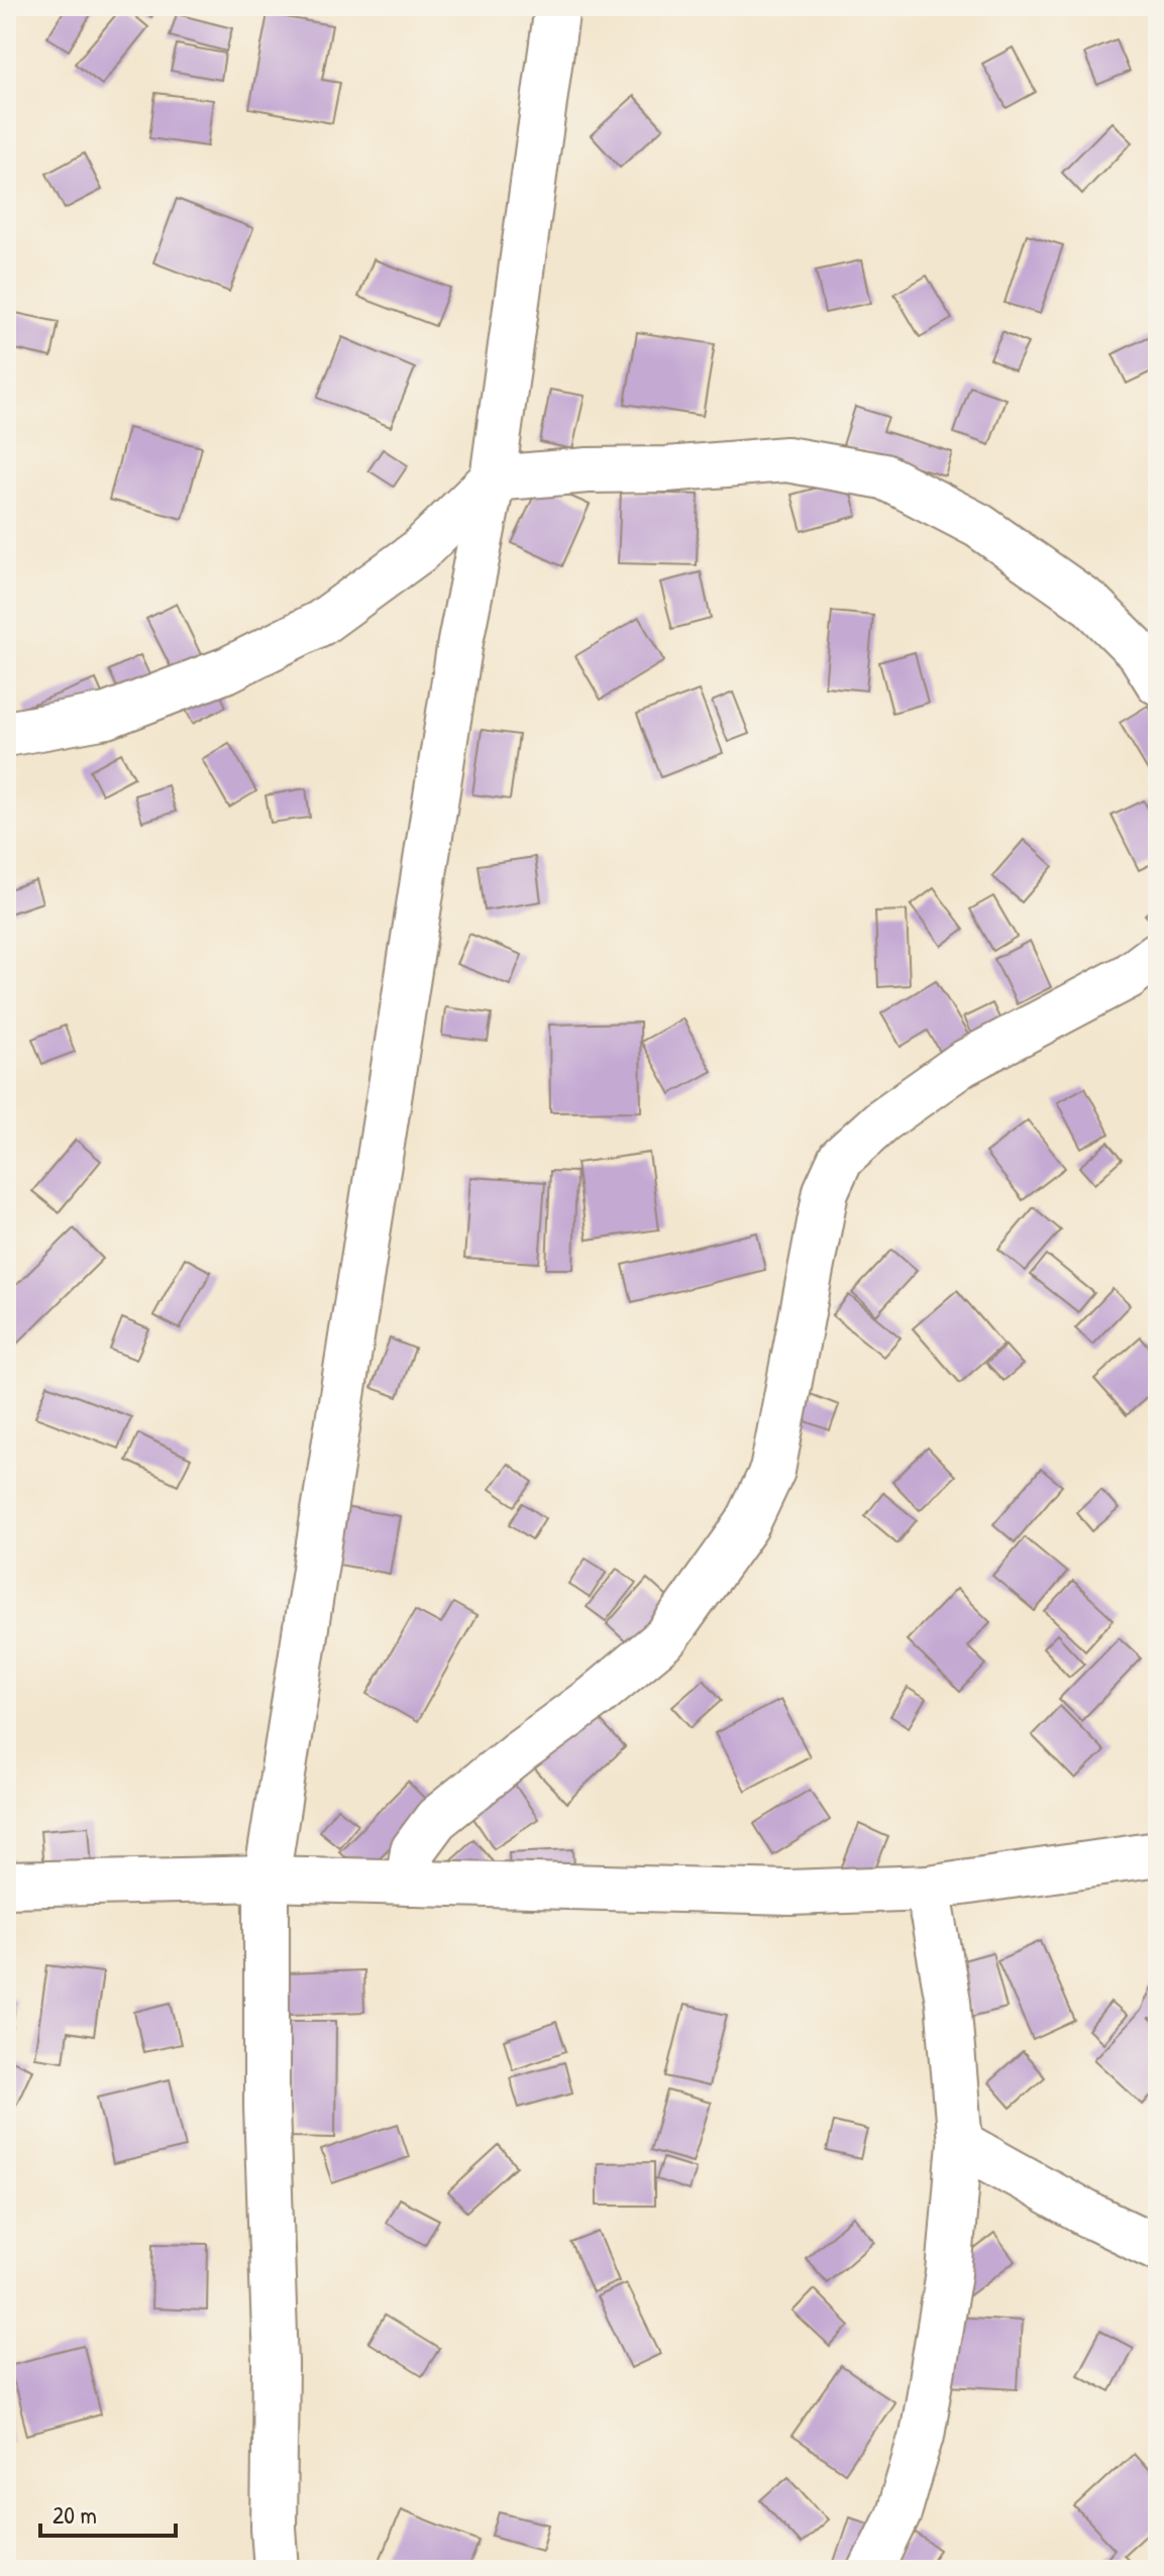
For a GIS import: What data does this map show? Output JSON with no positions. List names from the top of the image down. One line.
{"scale_bar":"20 m"}
